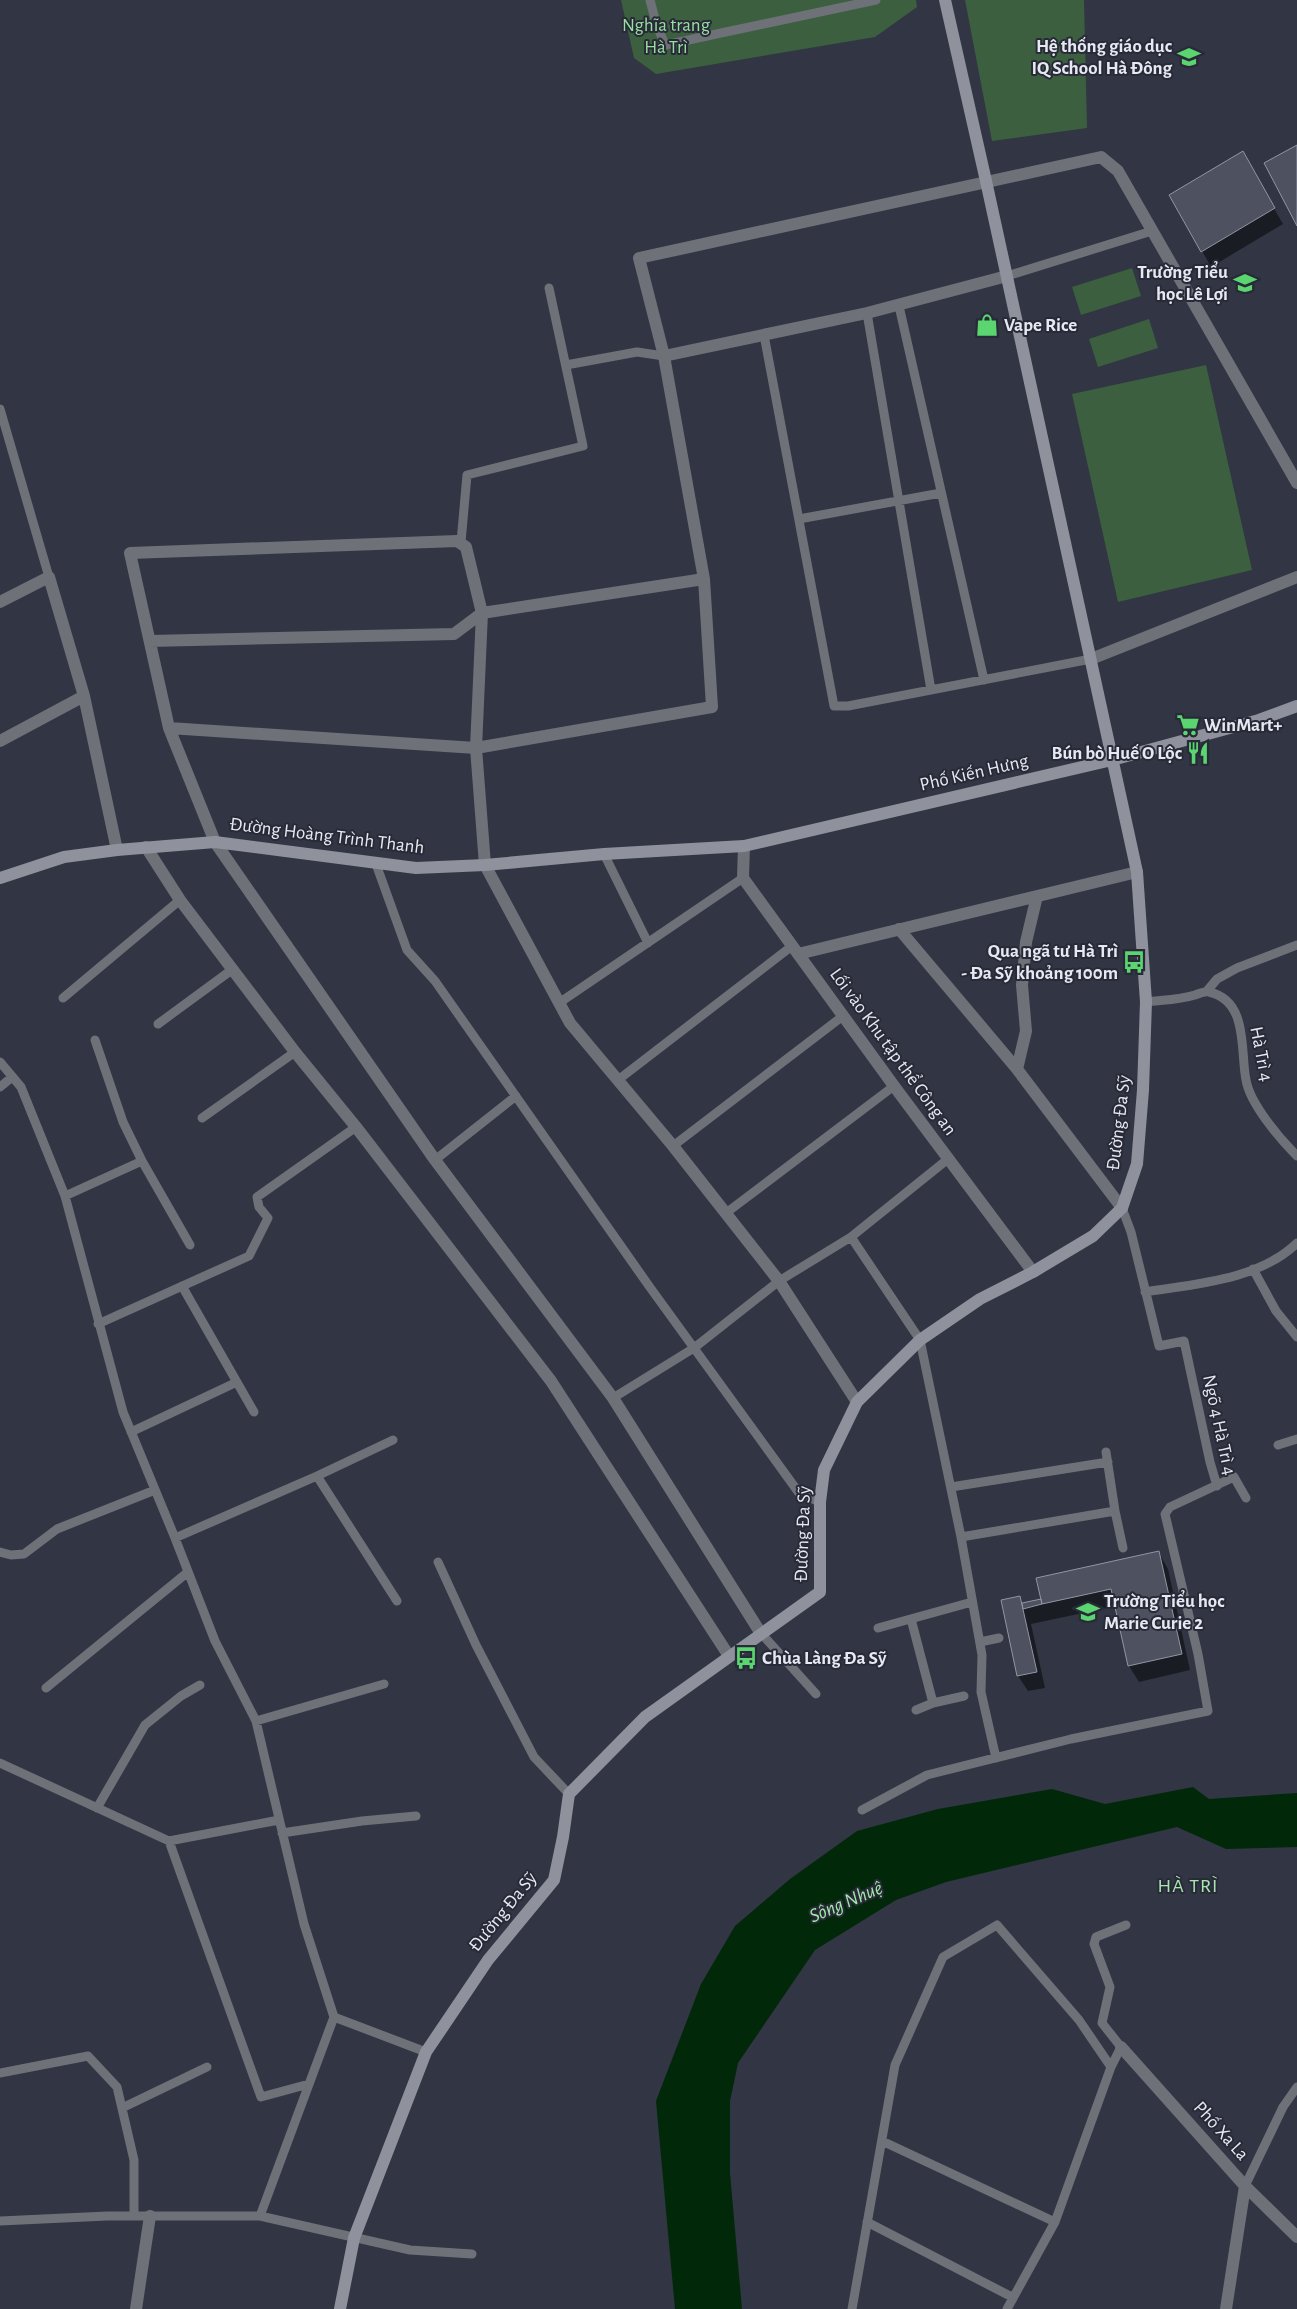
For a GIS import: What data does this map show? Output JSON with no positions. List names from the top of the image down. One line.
{"streets":{"street":["Phố Kiến Hưng","Đường Hoàng Trình Thanh","Lối vào Khu tập thể Công an","Đường Đa Sỹ","Phố Xa La"],"lane":["Hà Trì 4","Ngõ 4 Hà Trì 4"]},"crossings":[["Phố Kiến Hưng","Đường Hoàng Trình Thanh"],["Phố Kiến Hưng","Đường Đa Sỹ"],["Lối vào Khu tập thể Công an","Đường Đa Sỹ"]],"districts":["HÀ TRÌ"],"water":["Sông Nhuệ"],"parks":["Nghĩa trang Hà Trì"],"places":{"school or university":["Hệ thống giáo dục IQ School Hà Đông","Trường Tiểu học Lê Lợi","Trường Tiểu học Marie Curie 2"],"shop":["Vape Rice"],"supermarket":["WinMart+"],"restaurant":["Bún bò Huế O Lộc"],"bus stop":["Qua ngã tư Hà Trì - Đa Sỹ khoảng 100m","Chùa Làng Đa Sỹ"]}}
